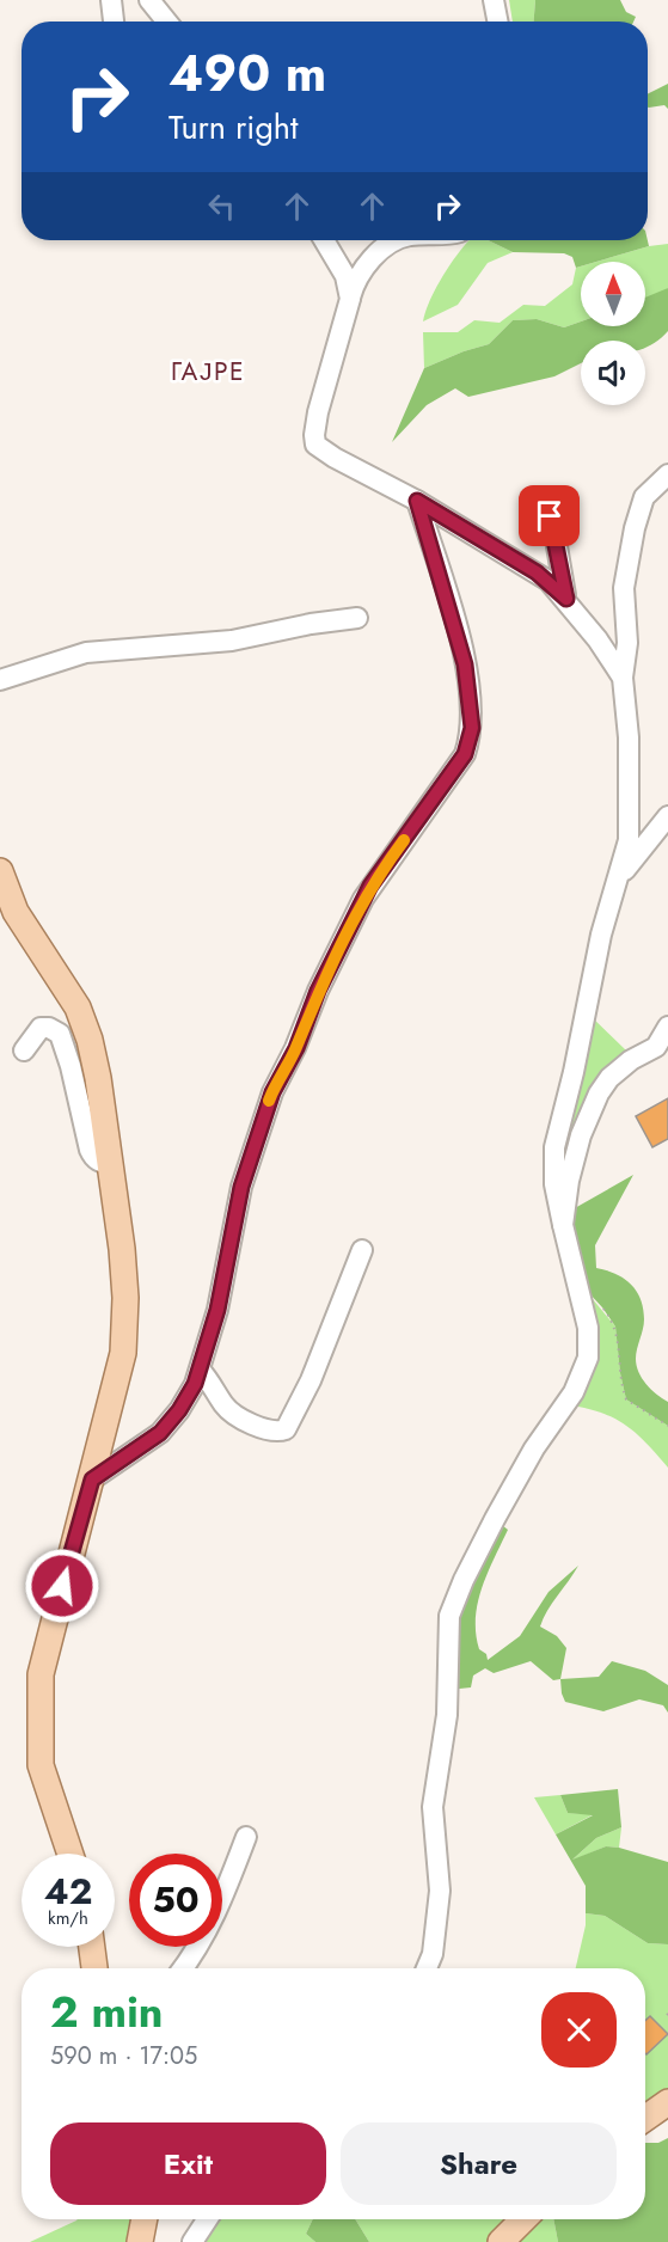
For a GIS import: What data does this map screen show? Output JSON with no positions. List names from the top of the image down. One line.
{"districts":["ГАЈРЕ"],"north":"top","page":{"turn":["490 m","Turn right"],"speed":"42 km/h","limit":"50","heading":["2 min","590 m · 17:05"],"buttons":["Exit","Share"]}}
